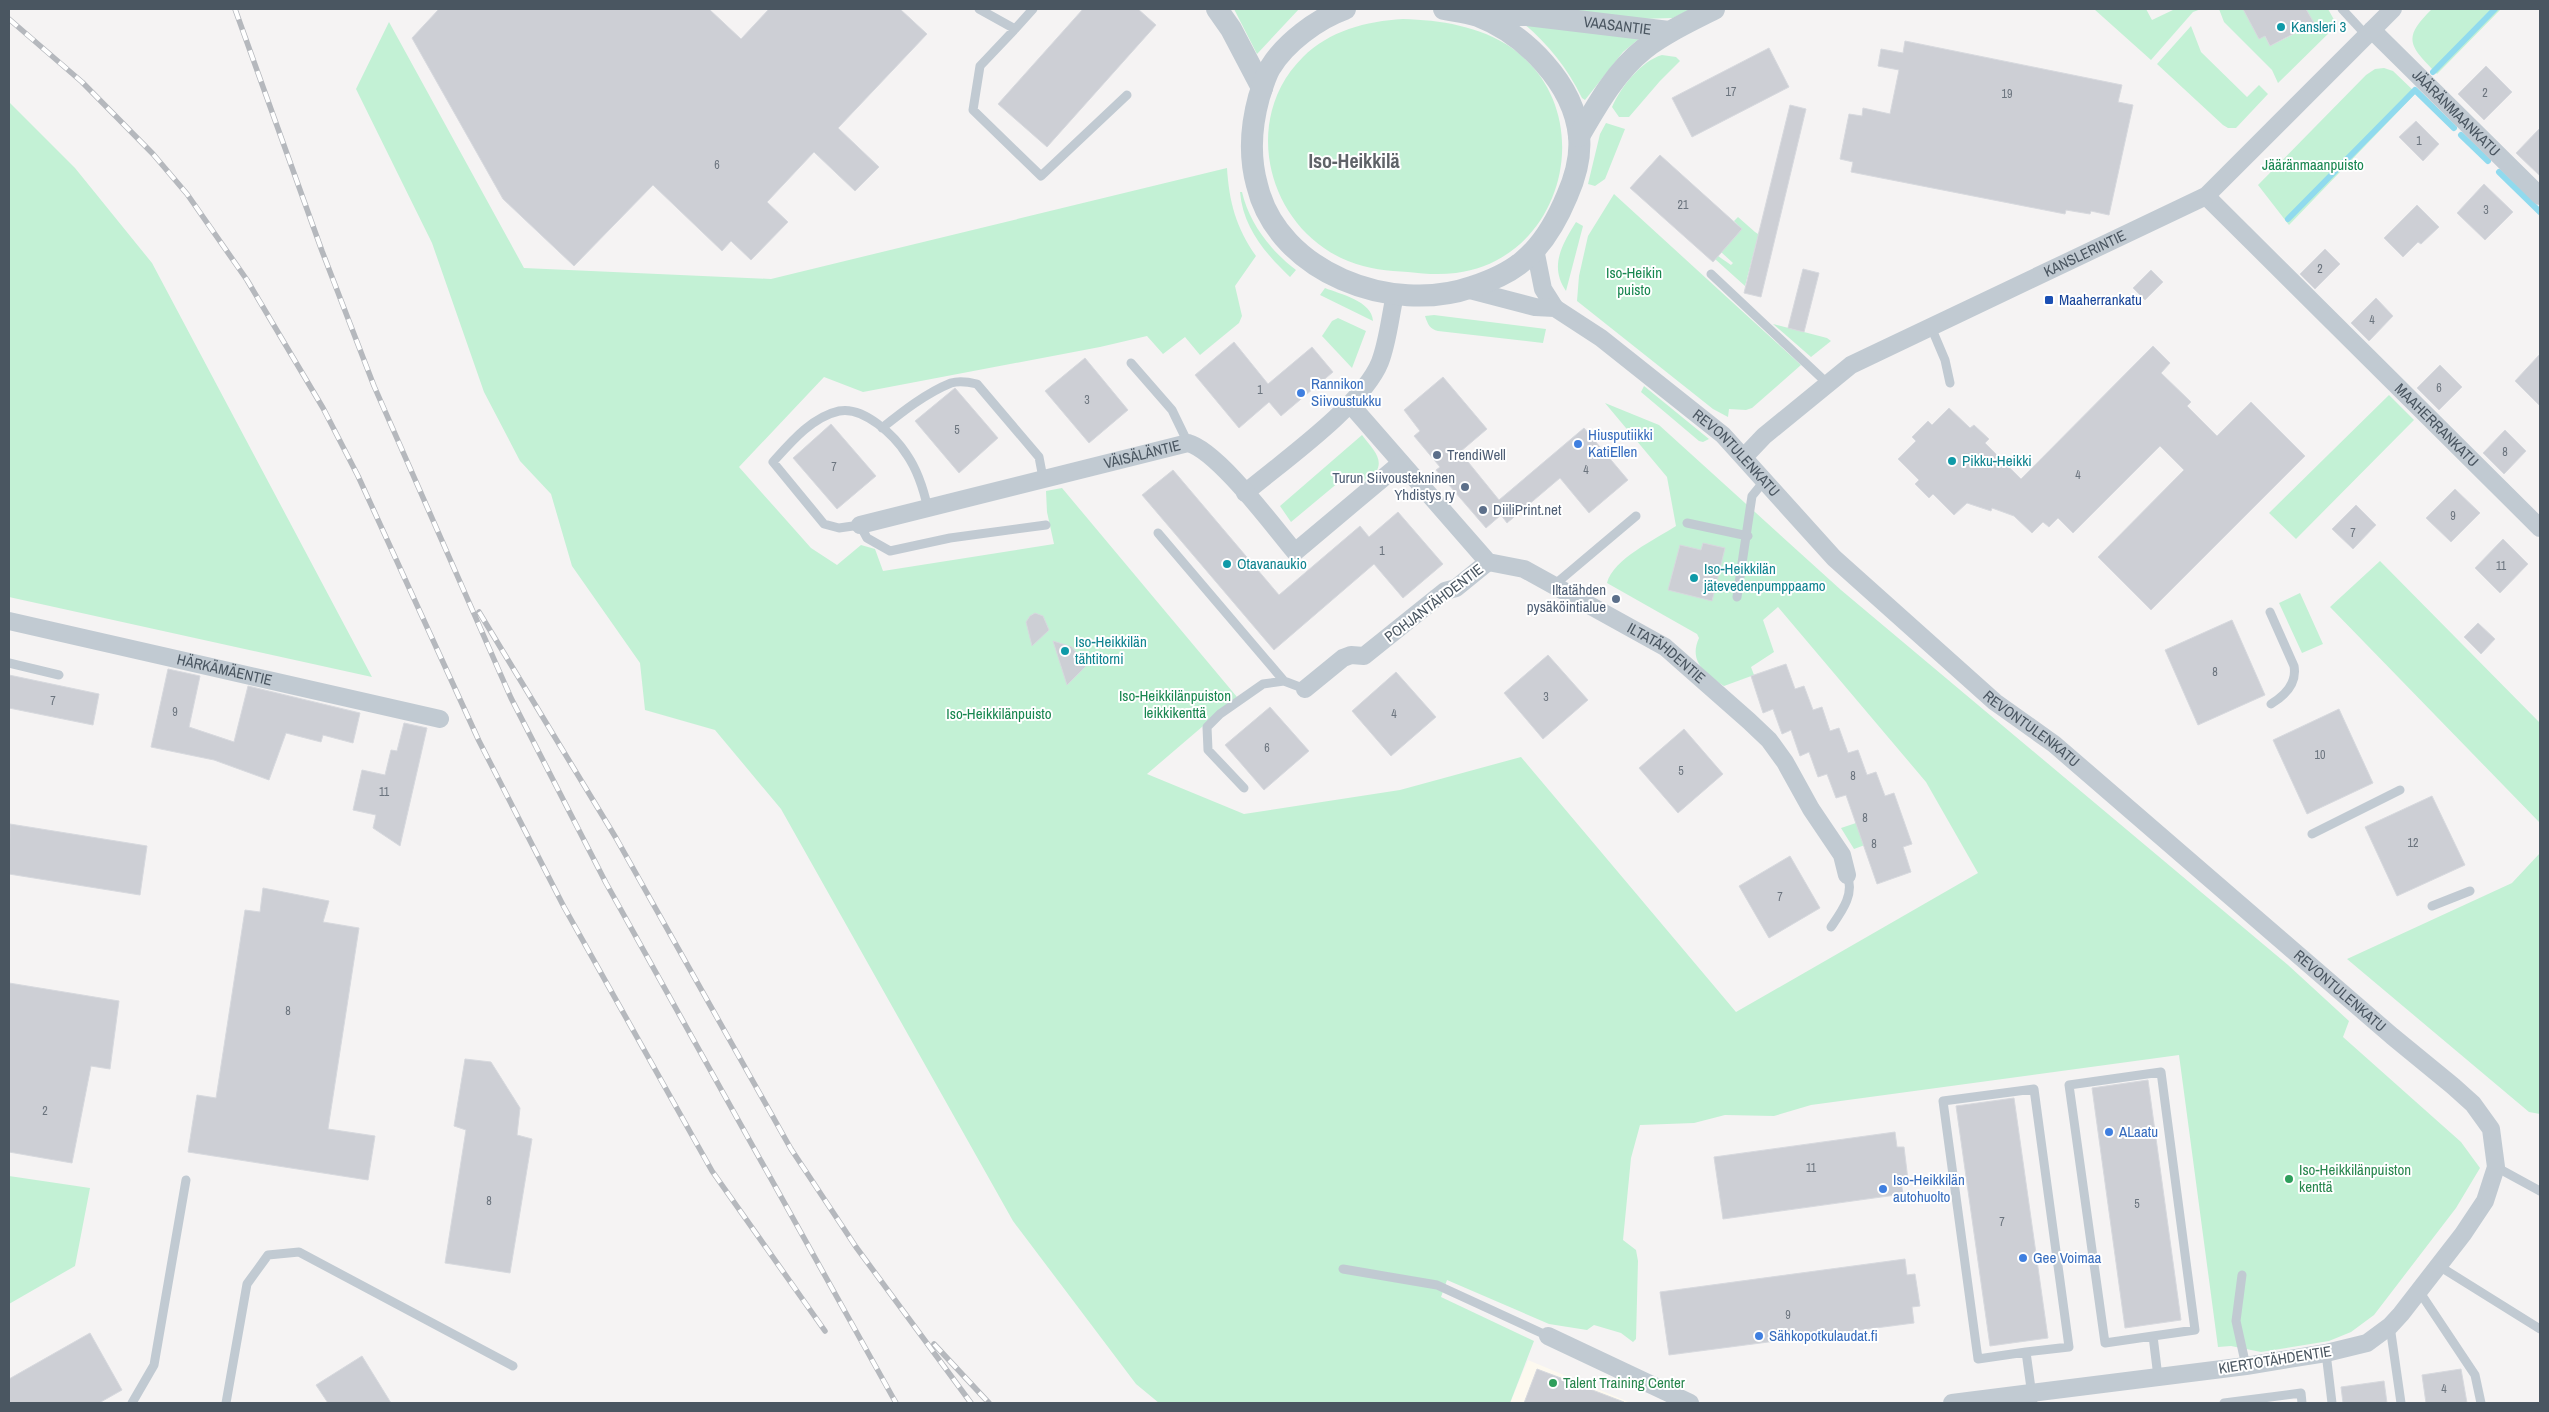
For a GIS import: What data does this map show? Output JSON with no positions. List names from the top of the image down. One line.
{"streets":{"street":["VAASANTIE","JÄÄRÄNMAANKATU","KANSLERINTIE","MAAHERRANKATU","VÄISÄLÄNTIE","REVONTULENKATU","POHJANTÄHDENTIE","ILTATÄHDENTIE","HÄRKÄMÄENTIE","KIERTOTÄHDENTIE"]},"crossings":[["JÄÄRÄNMAANKATU","KANSLERINTIE"],["KANSLERINTIE","MAAHERRANKATU"],["KANSLERINTIE","REVONTULENKATU"],["REVONTULENKATU","KIERTOTÄHDENTIE"],["POHJANTÄHDENTIE","ILTATÄHDENTIE"]],"districts":["Iso-Heikkilä"],"parks":["Jääränmaanpuisto","Iso-Heikin puisto","Iso-Heikkilänpuiston leikkikenttä","Iso-Heikkilänpuisto"],"places":{"other":["Kansleri 3","Rannikon Siivoustukku","Hiusputiikki KatiEllen","TrendiWell","Pikku-Heikki","Turun Siivoustekninen Yhdistys ry","DiiliPrint.net","Otavanaukio","Iso-Heikkilän jätevedenpumppaamo","Iltatähden pysäköintialue","Iso-Heikkilän tähtitorni","ALaatu","Iso-Heikkilänpuiston kenttä","Iso-Heikkilän autohuolto","Gee Voimaa","Sähkopotkulaudat.fi","Talent Training Center"],"transit":["Maaherrankatu"]},"house_numbers":["17","2","19","1","6","21","3","2","4","6","1","3","5","8","7","4","4","9","7","1","11","8","3","7","9","4","6","10","5","8","11","8","12","8","7","8","2","11","8","5","7","9","4"]}
